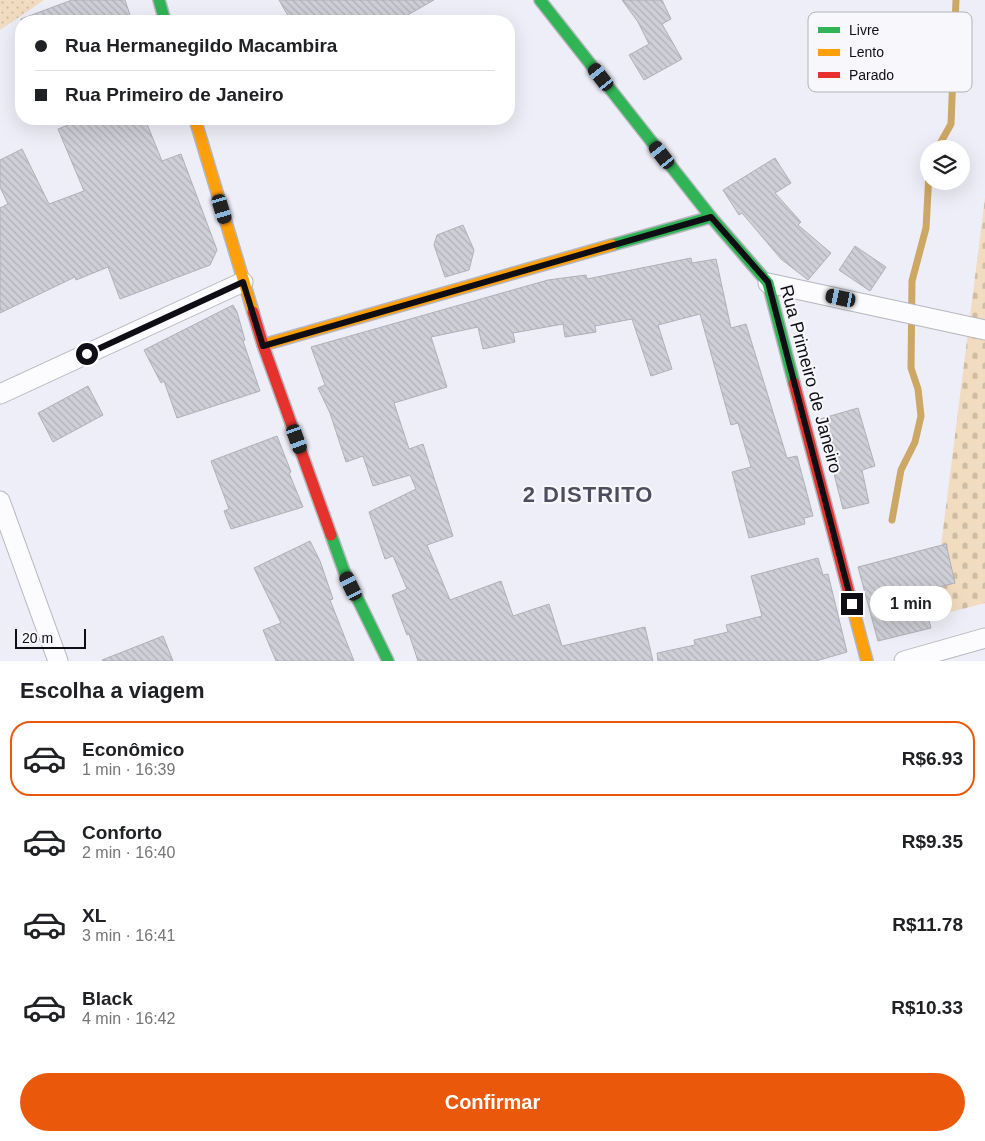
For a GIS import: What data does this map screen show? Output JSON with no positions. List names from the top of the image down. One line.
{"streets":{"street":["Rua Primeiro de Janeiro"]},"districts":["2 DISTRITO"],"legend":["Livre","Lento","Parado"],"scale_bar":"20 m","page":{"banner":["Rua Hermanegildo Macambira","Rua Primeiro de Janeiro"],"bubble":"1 min","scale":"20 m","heading":"Escolha a viagem","list":[{"name":"Econômico","note":"1 min · 16:39","value":"R$6.93"},{"name":"Conforto","note":"2 min · 16:40","value":"R$9.35"},{"name":"XL","note":"3 min · 16:41","value":"R$11.78"},{"name":"Black","note":"4 min · 16:42","value":"R$10.33"}],"buttons":"Confirmar"}}
